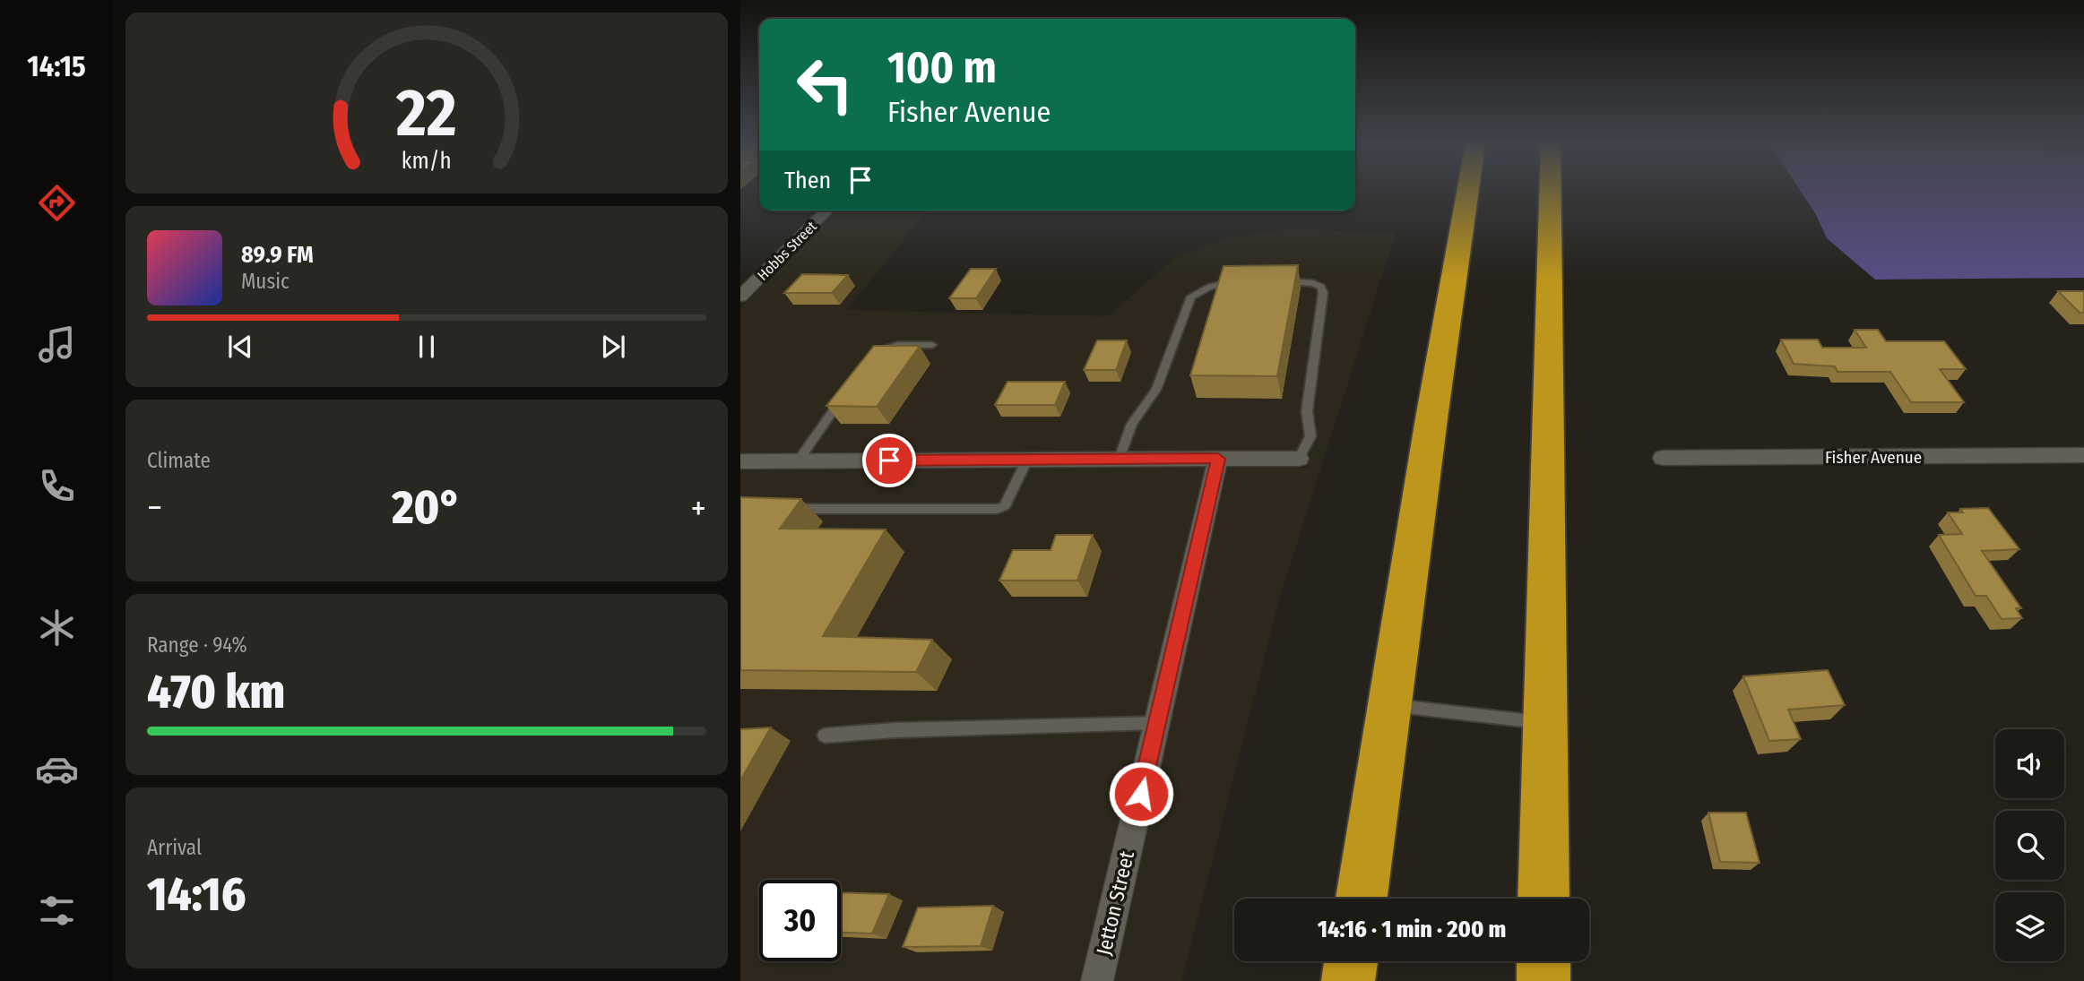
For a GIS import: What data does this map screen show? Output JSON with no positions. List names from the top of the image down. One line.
{"streets":{"street":["Hobbs Street","Fisher Avenue","Jetton Street"]},"page":{"tabs":"14:15","turn":["100 m","Fisher Avenue"],"then":"Then","song":["89.9 FM","Music"],"tile":["Climate",["Range · 94%","470 km"],["Arrival","14:16"]],"heat":["−","20°","+"],"limit":"30","trip":"14:16 · 1 min · 200 m","gauge":["22","km/h"]}}
